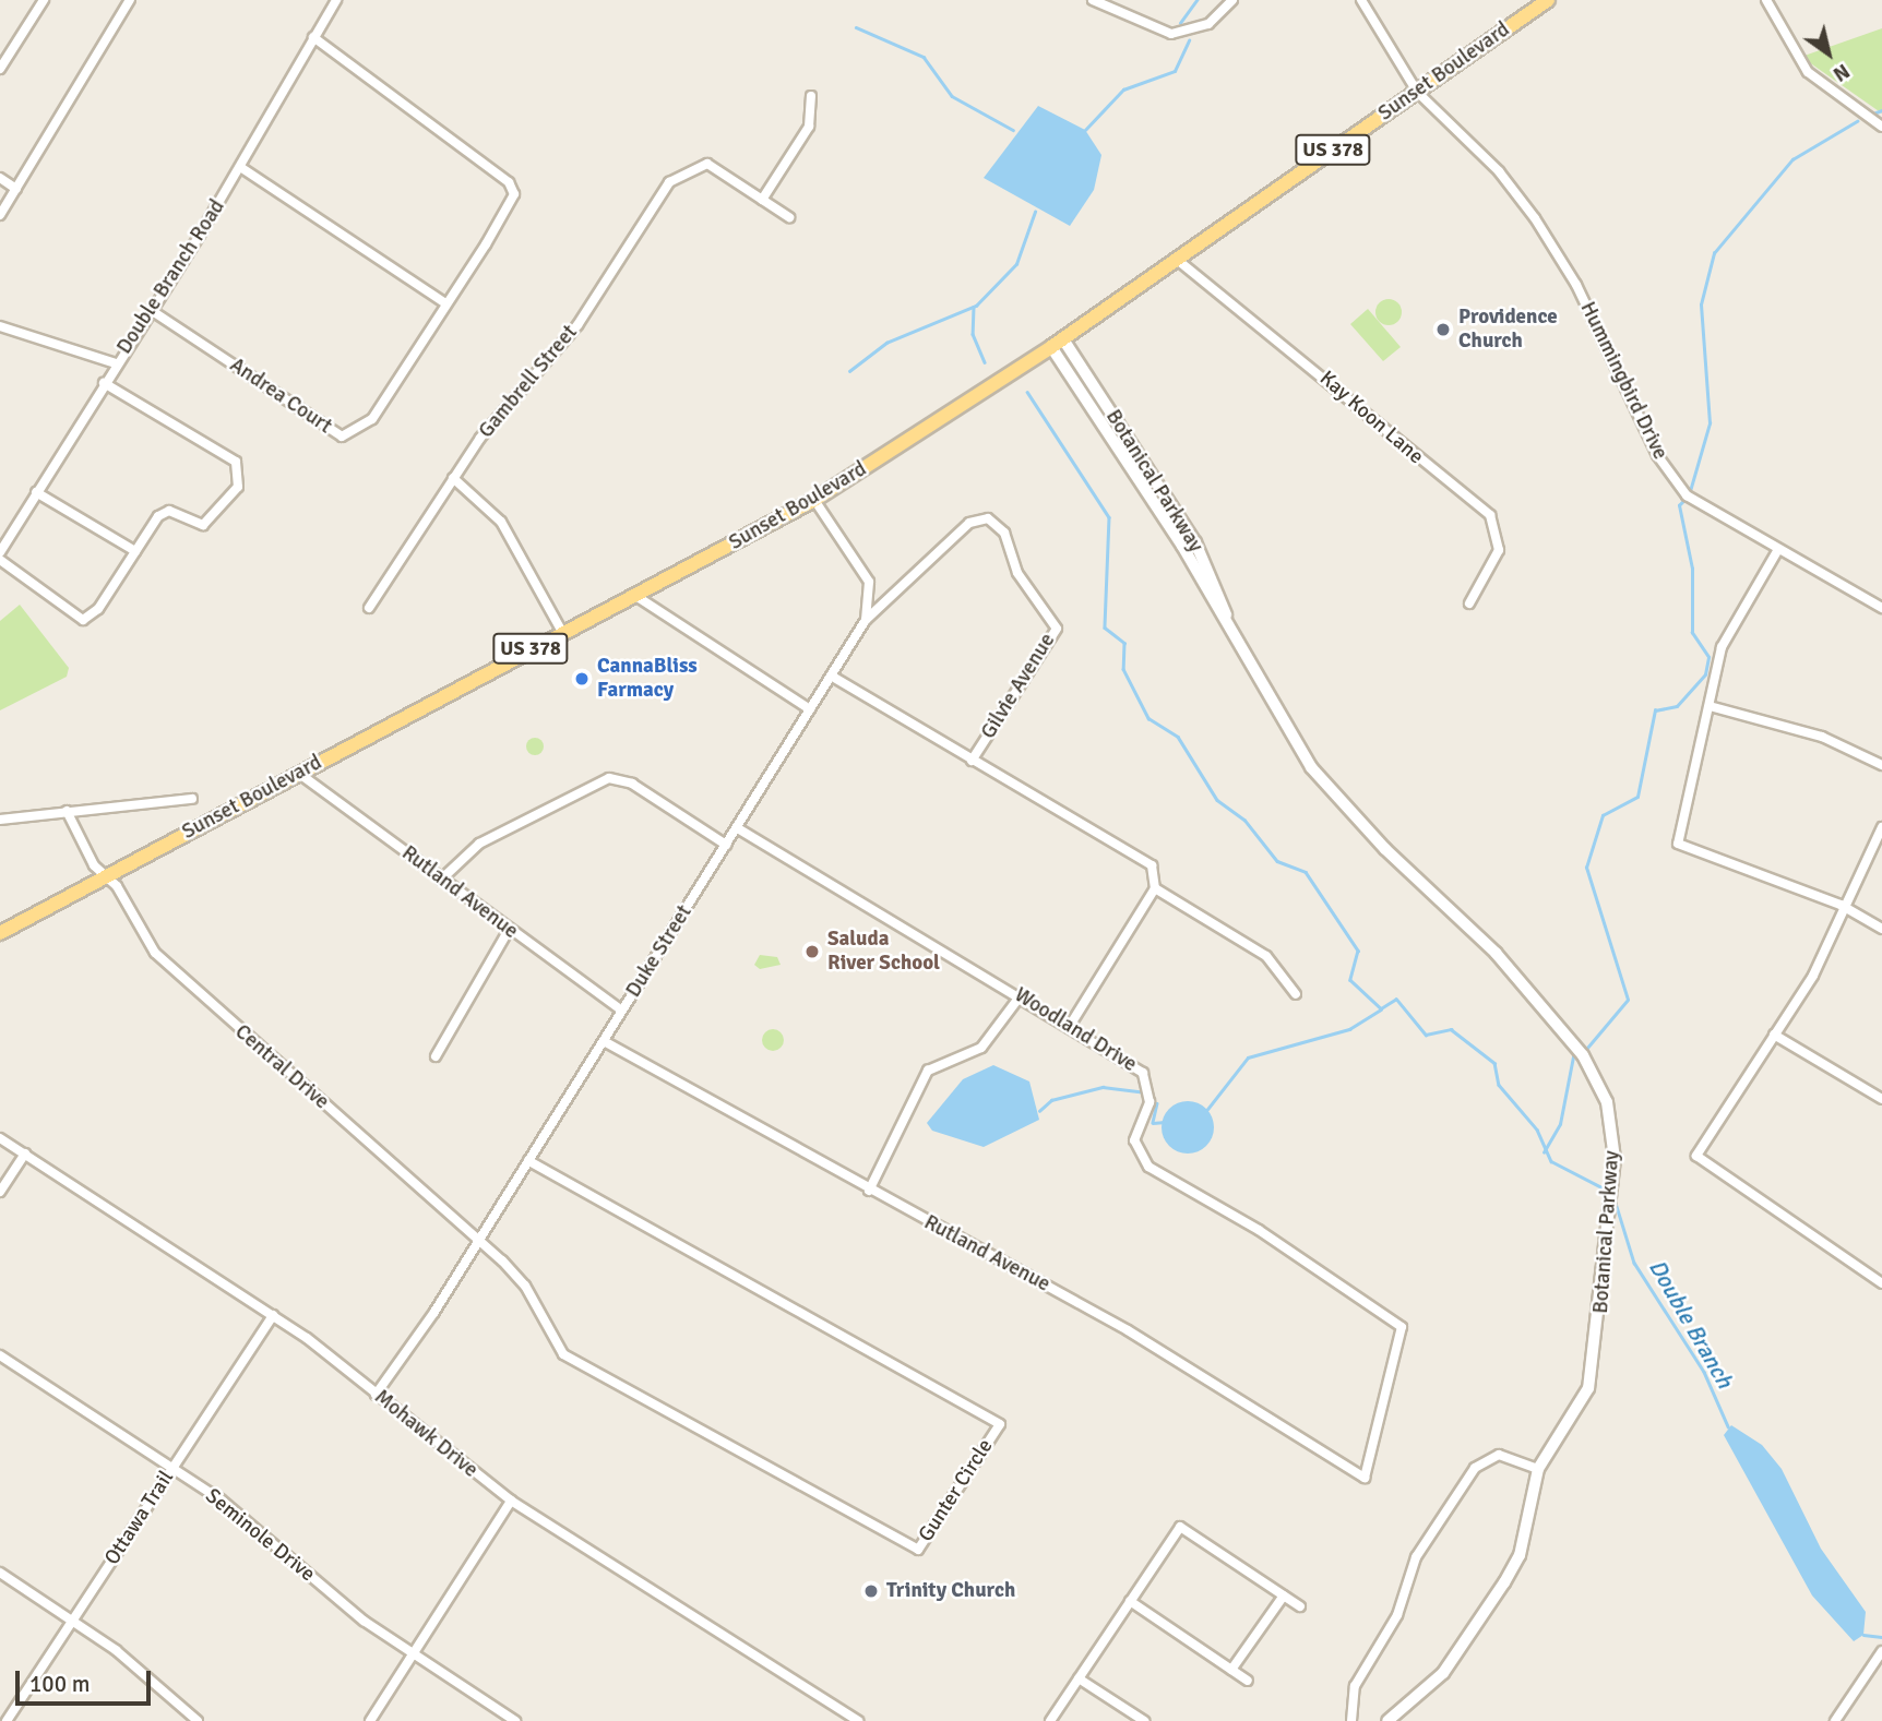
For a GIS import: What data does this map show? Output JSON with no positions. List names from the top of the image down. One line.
{"streets":{"main road":["Sunset Boulevard","US 378"],"street":["Double Branch Road","Hummingbird Drive","Gambrell Street","Andrea Court","Kay Koon Lane","Botanical Parkway","Gilvie Avenue","Rutland Avenue","Duke Street","Woodland Drive","Central Drive","Mohawk Drive","Gunter Circle","Ottawa Trail","Seminole Drive"]},"crossings":[["Sunset Boulevard","Hummingbird Drive"],["Sunset Boulevard","Kay Koon Lane"],["Sunset Boulevard","Botanical Parkway"],["Sunset Boulevard","Rutland Avenue"],["Sunset Boulevard","Duke Street"],["Sunset Boulevard","Central Drive"],["Double Branch Road","Andrea Court"],["Gilvie Avenue","Duke Street"],["Rutland Avenue","Duke Street"],["Rutland Avenue","Woodland Drive"],["Duke Street","Woodland Drive"],["Duke Street","Central Drive"],["Duke Street","Mohawk Drive"],["Duke Street","Gunter Circle"],["Central Drive","Gunter Circle"],["Mohawk Drive","Ottawa Trail"],["Ottawa Trail","Seminole Drive"]],"water":["Double Branch"],"places":["Providence Church","CannaBliss Farmacy","Saluda River School","Trinity Church"],"scale_bar":"100 m","north":"bottom right"}
